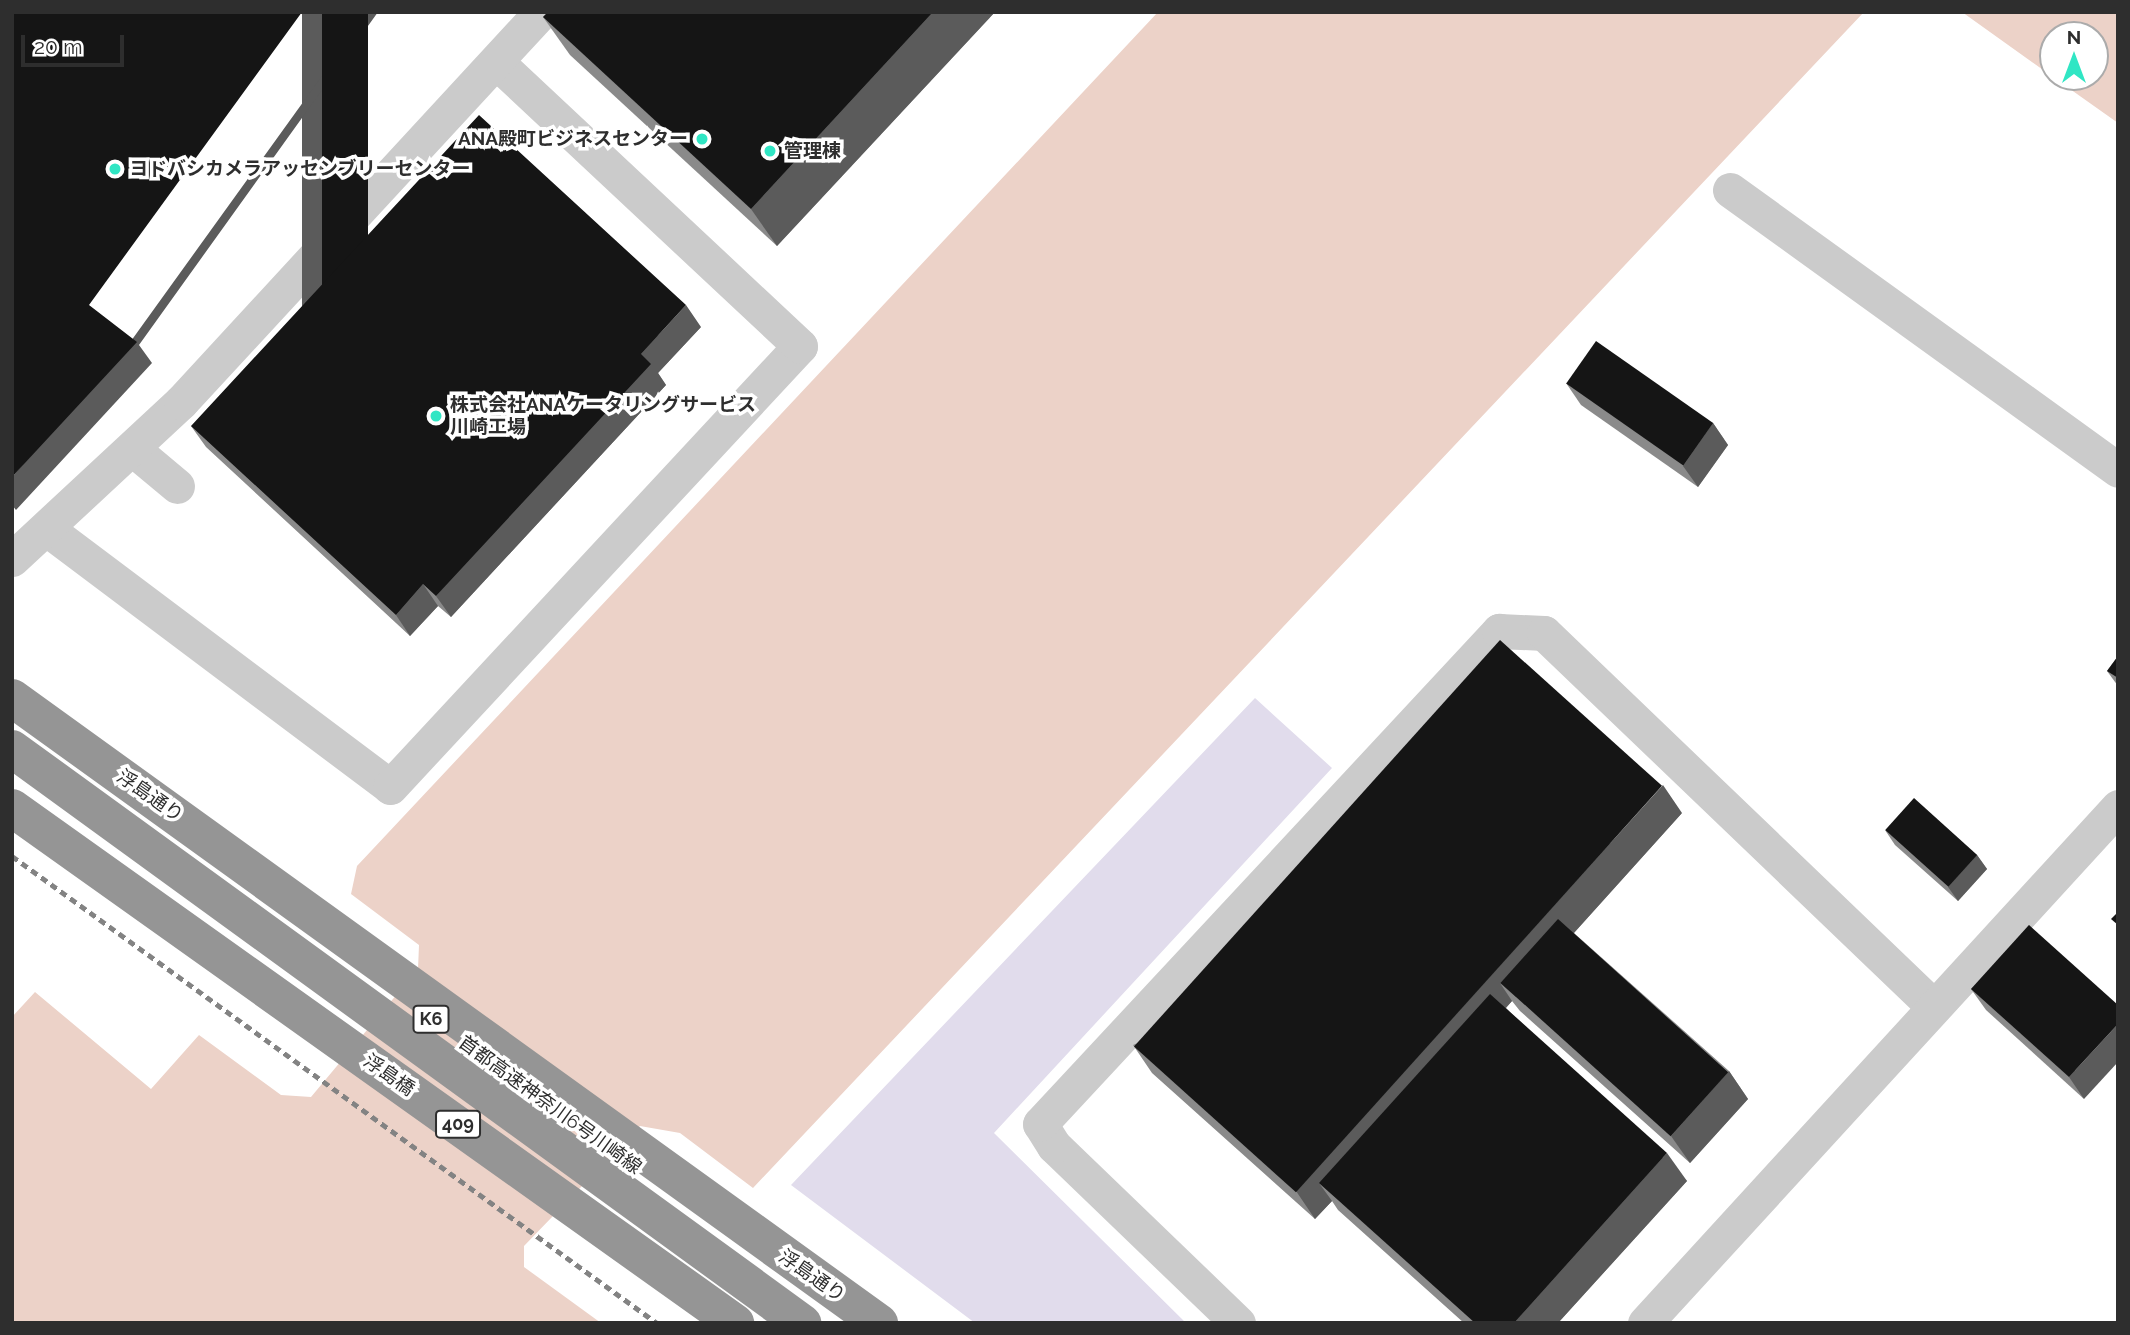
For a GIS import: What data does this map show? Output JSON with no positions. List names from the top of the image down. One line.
{"streets":{"highway":["浮島通り","K6","浮島橋","首都高速神奈川6号川崎線","409"]},"places":["ANA殿町ビジネスセンター","管理棟","ヨドバシカメラアッセンブリーセンター","株式会社ANAケータリングサービス 川崎工場"],"scale_bar":"20 m","north":"top"}
